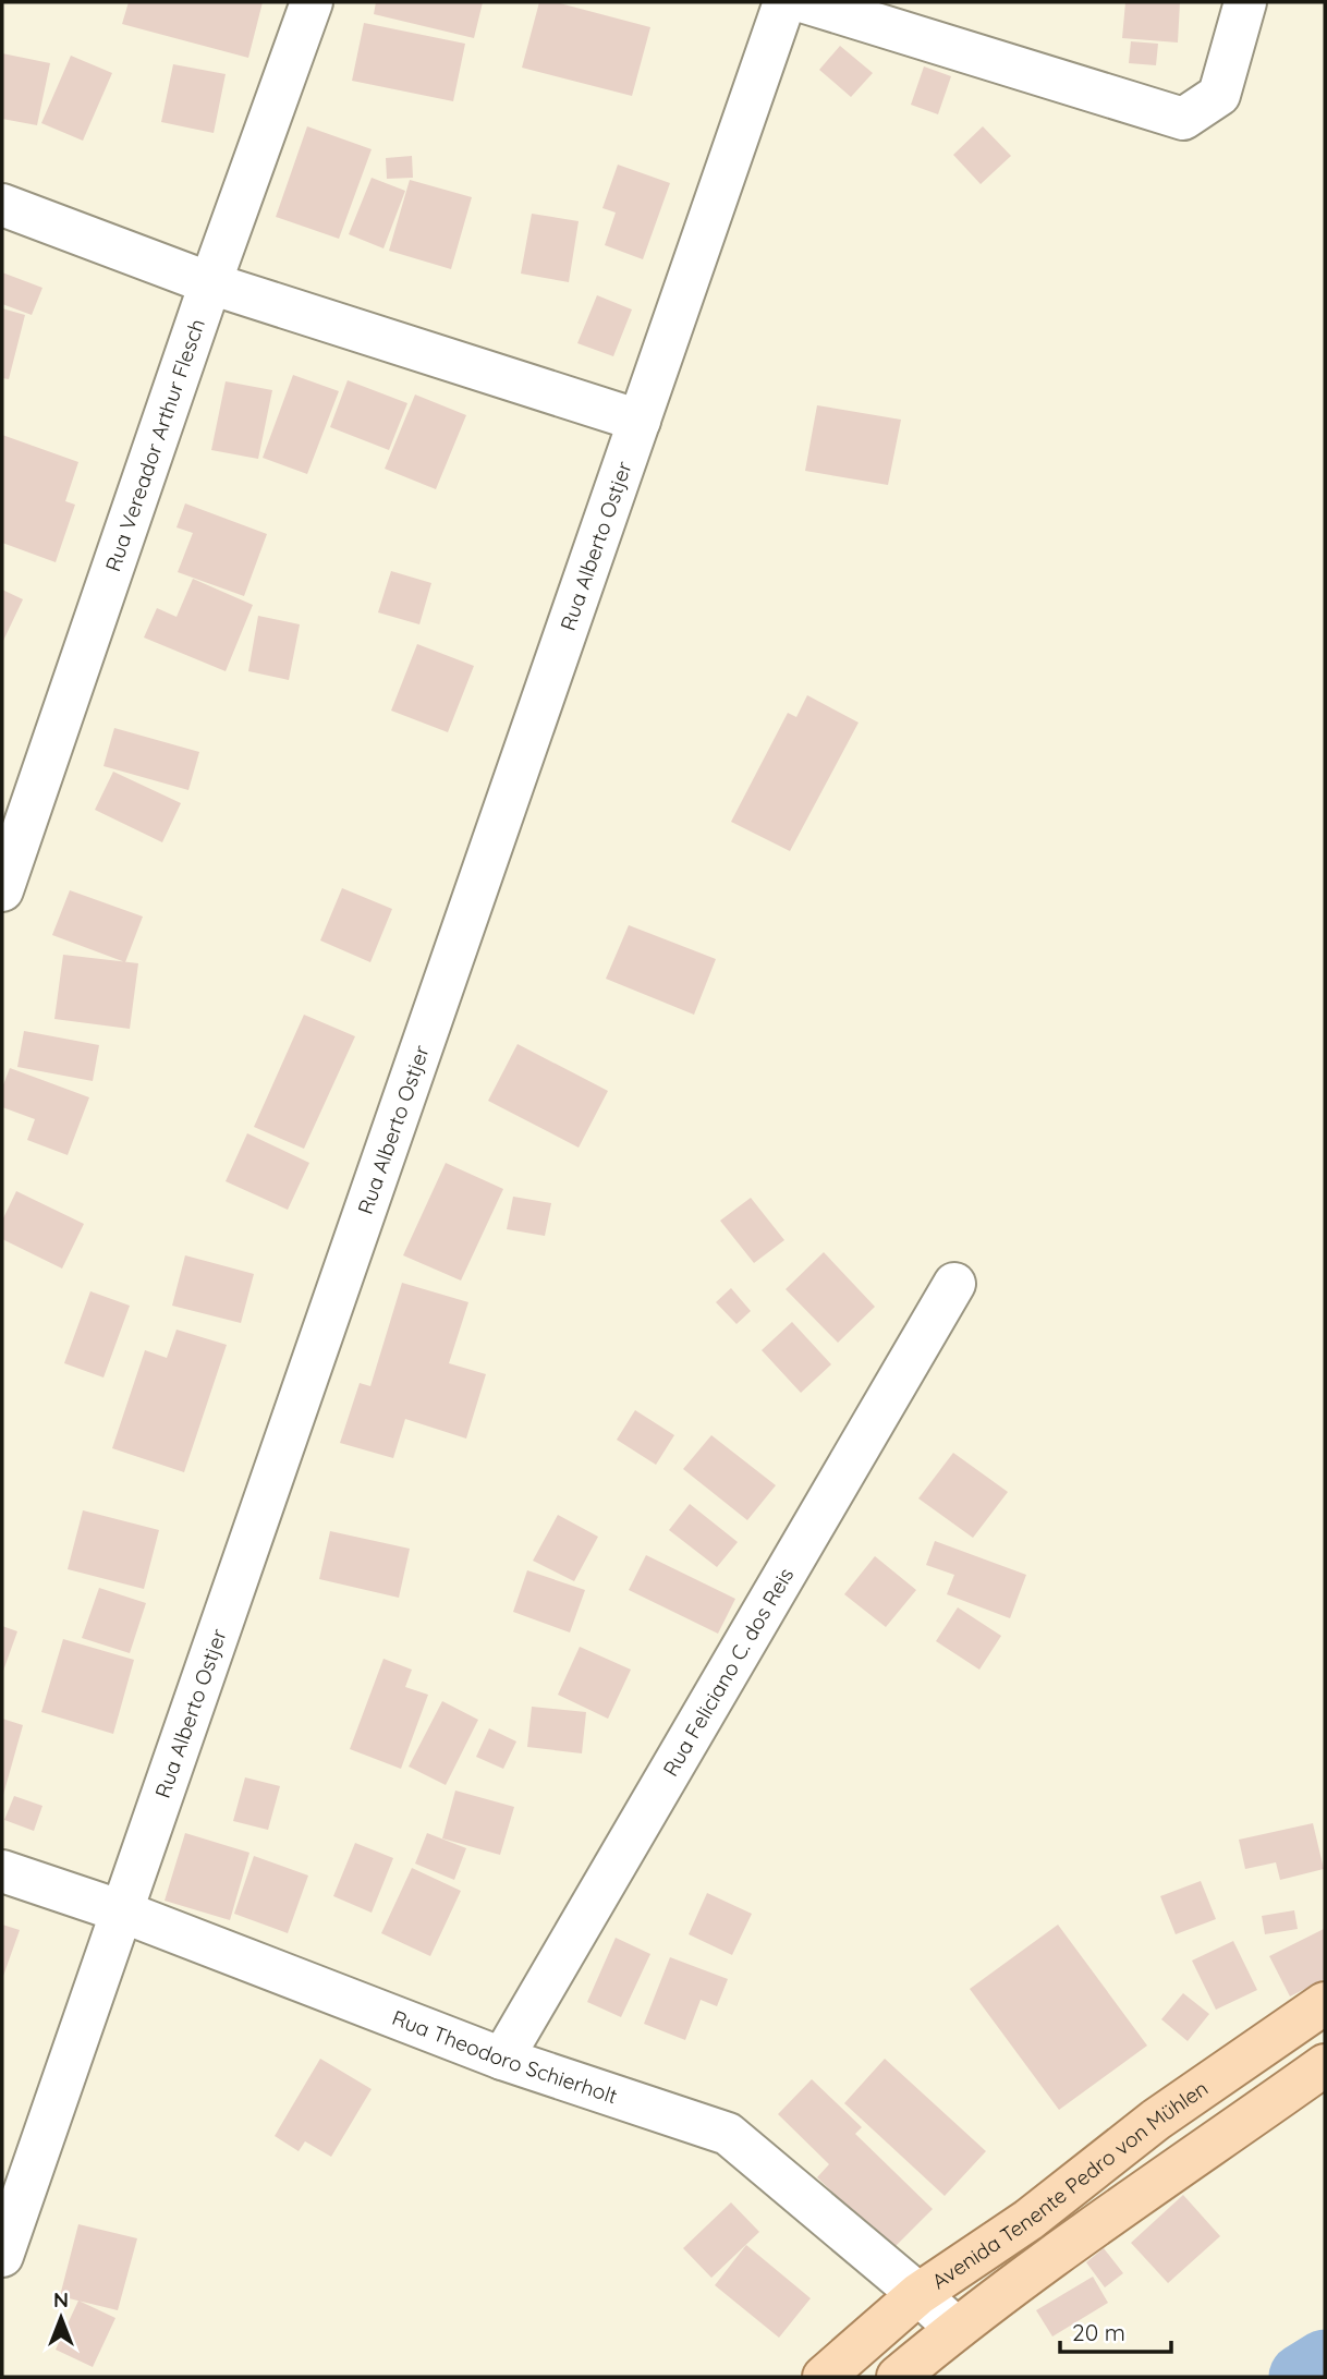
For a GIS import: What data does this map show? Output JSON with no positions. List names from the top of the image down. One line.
{"streets":{"main road":["Avenida Tenente Pedro von Mühlen"],"street":["Rua Vereador Arthur Flesch","Rua Alberto Ostjer","Rua Feliciano C. dos Reis","Rua Theodoro Schierholt"]},"crossings":[["Rua Alberto Ostjer","Rua Theodoro Schierholt"],["Rua Feliciano C. dos Reis","Rua Theodoro Schierholt"],["Rua Theodoro Schierholt","Avenida Tenente Pedro von Mühlen"]],"scale_bar":"20 m","north":"top"}
